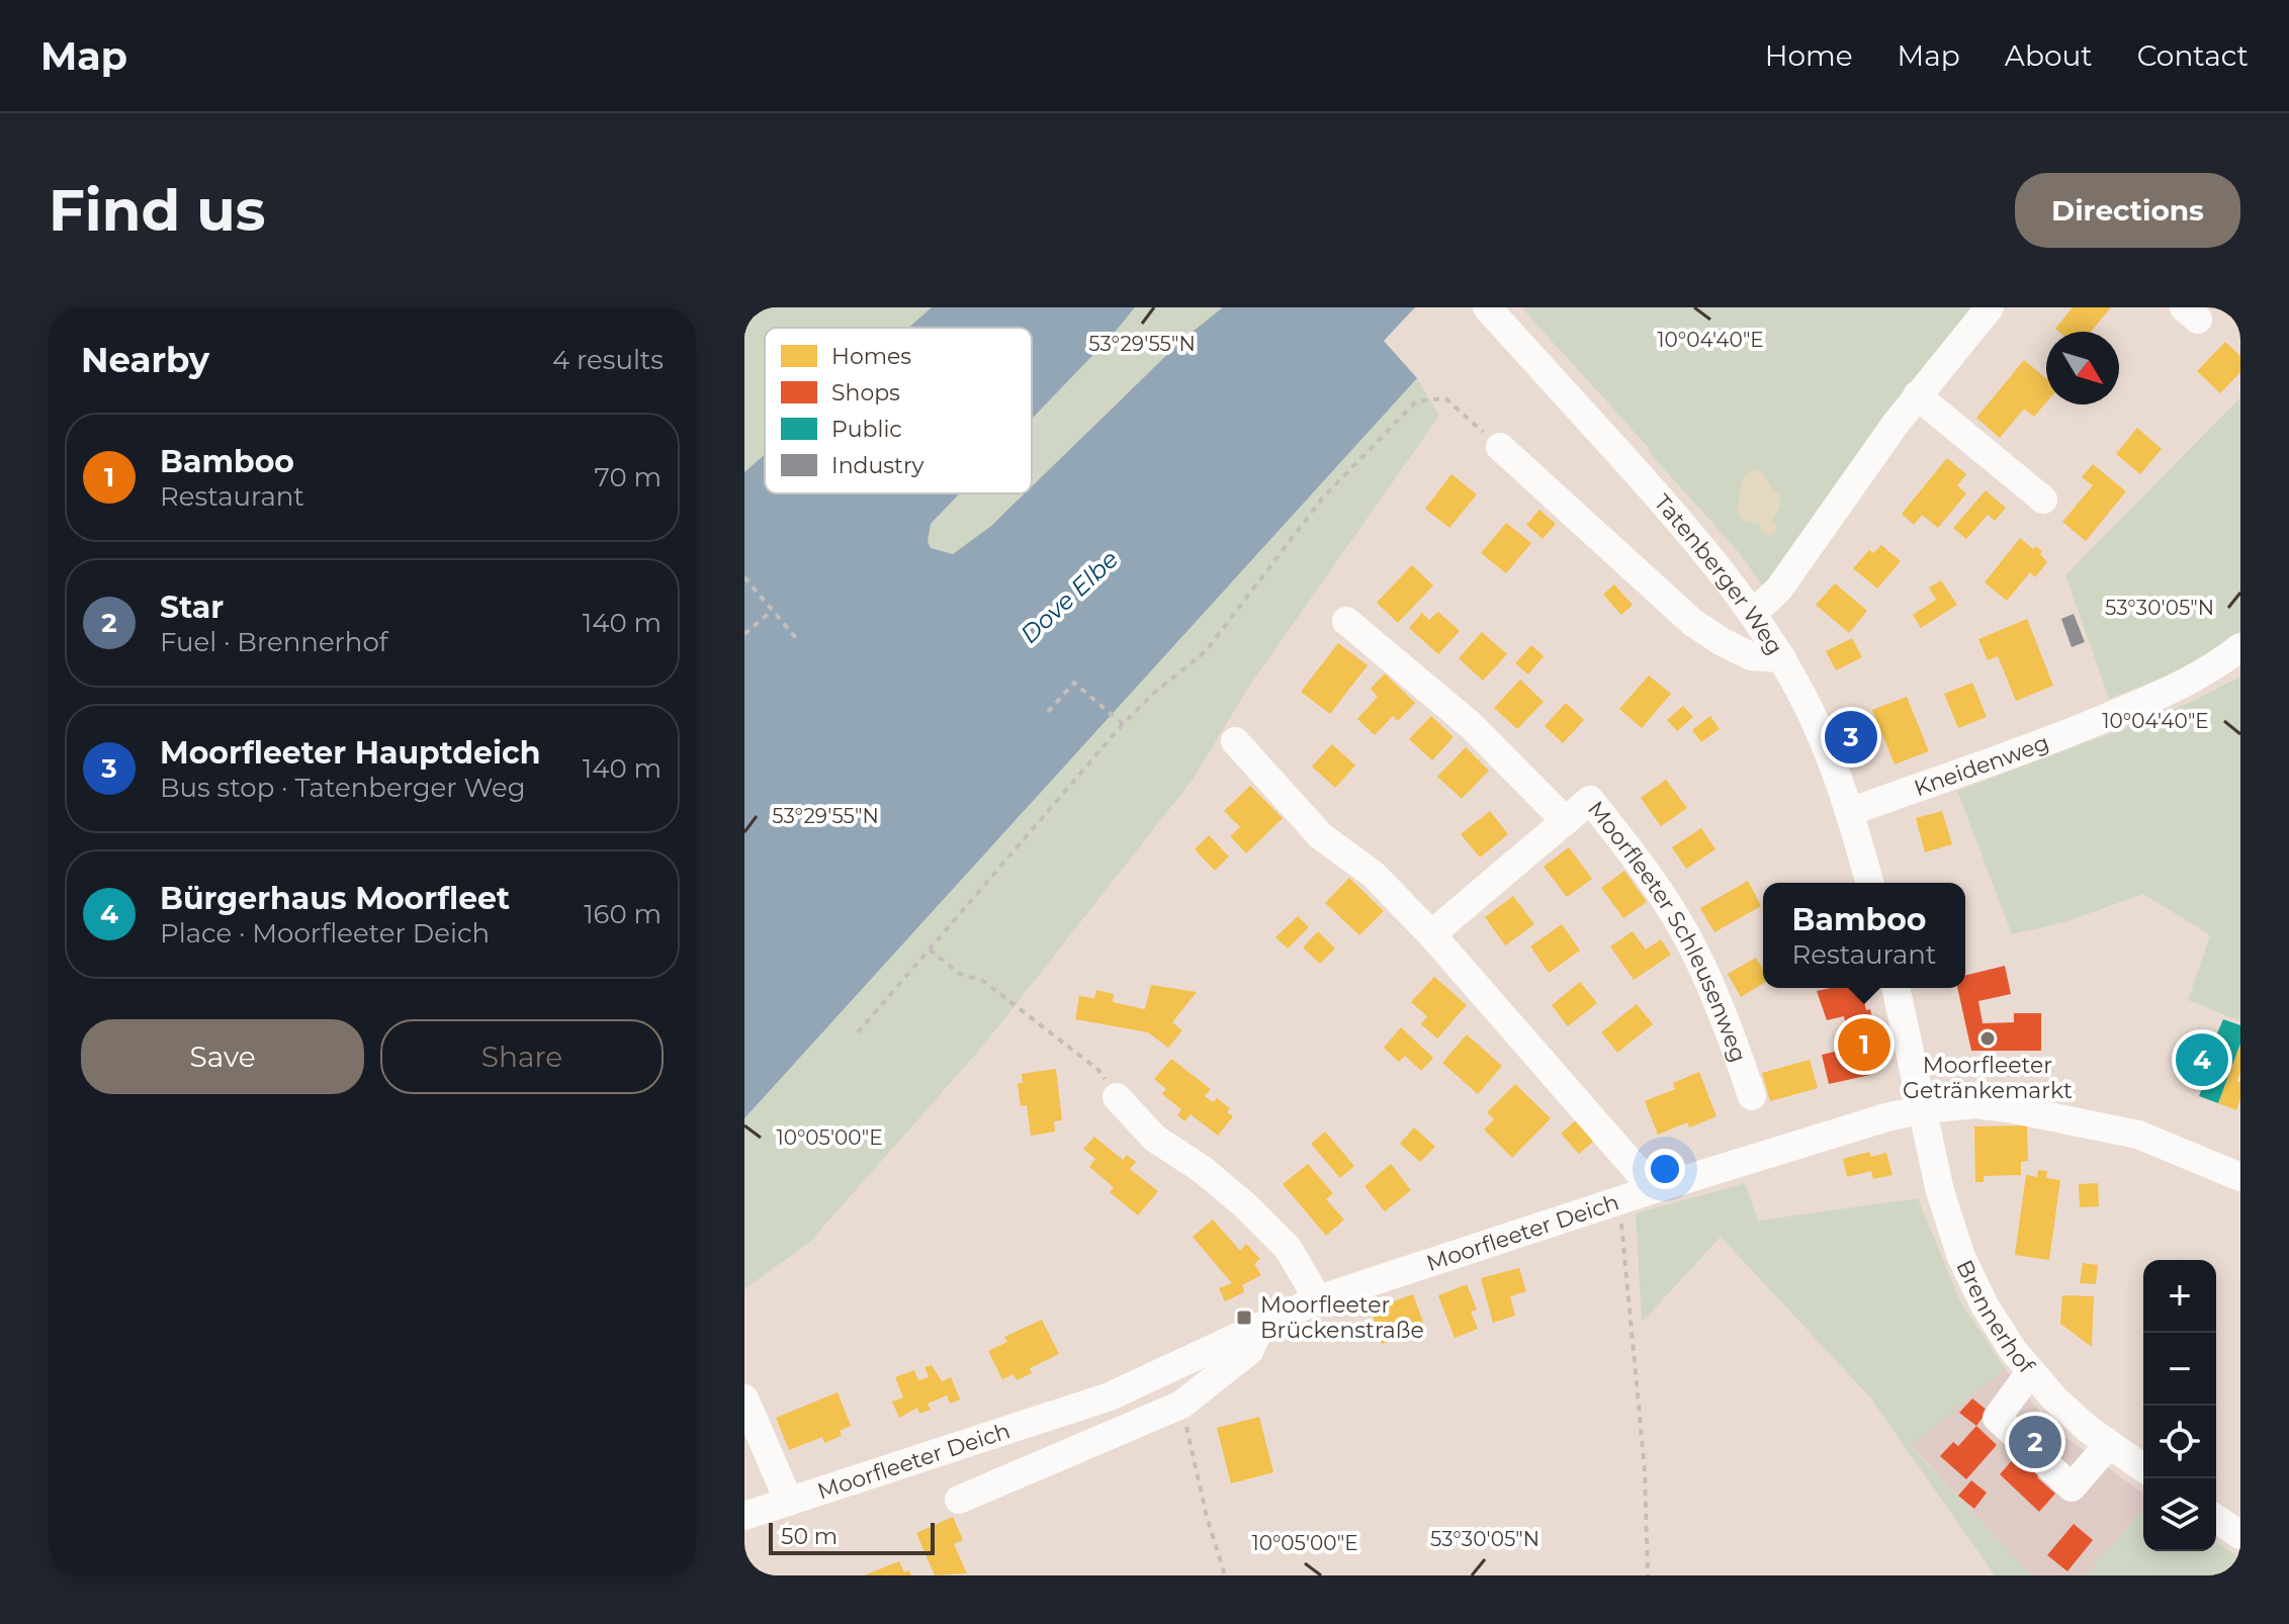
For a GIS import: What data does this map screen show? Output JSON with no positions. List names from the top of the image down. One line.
{"streets":{"street":["Tatenberger Weg","Kneidenweg","Moorfleeter Schleusenweg","Moorfleeter Deich","Brennerhof"]},"crossings":[["Tatenberger Weg","Kneidenweg"],["Moorfleeter Deich","Brennerhof"]],"water":["Dove Elbe"],"places":{"other":["Moorfleeter Getränkemarkt"],"transit":["Moorfleeter Brückenstraße"]},"legend":["Homes","Shops","Public","Industry"],"scale_bar":"50 m","north":"bottom right","page":{"header":"Map","nav":["Home","Map","About","Contact"],"buttons":["Directions",["Save","Share"]],"title":"Find us","heading":["Nearby","4 results"],"list":[{"mark":"1","name":"Bamboo","note":"Restaurant","value":"70 m"},{"mark":"2","name":"Star","note":"Fuel · Brennerhof","value":"140 m"},{"mark":"3","name":"Moorfleeter Hauptdeich","note":"Bus stop · Tatenberger Weg","value":"140 m"},{"mark":"4","name":"Bürgerhaus Moorfleet","note":"Place · Moorfleeter Deich","value":"160 m"}],"pins":["3","1","4","2"],"popup":["Bamboo","Restaurant"],"map_buttons":["+","−"],"scale":"50 m"},"coordinates":["10°04'40\"E","53°29'55\"N","53°30'05\"N","10°05'00\"E"]}
